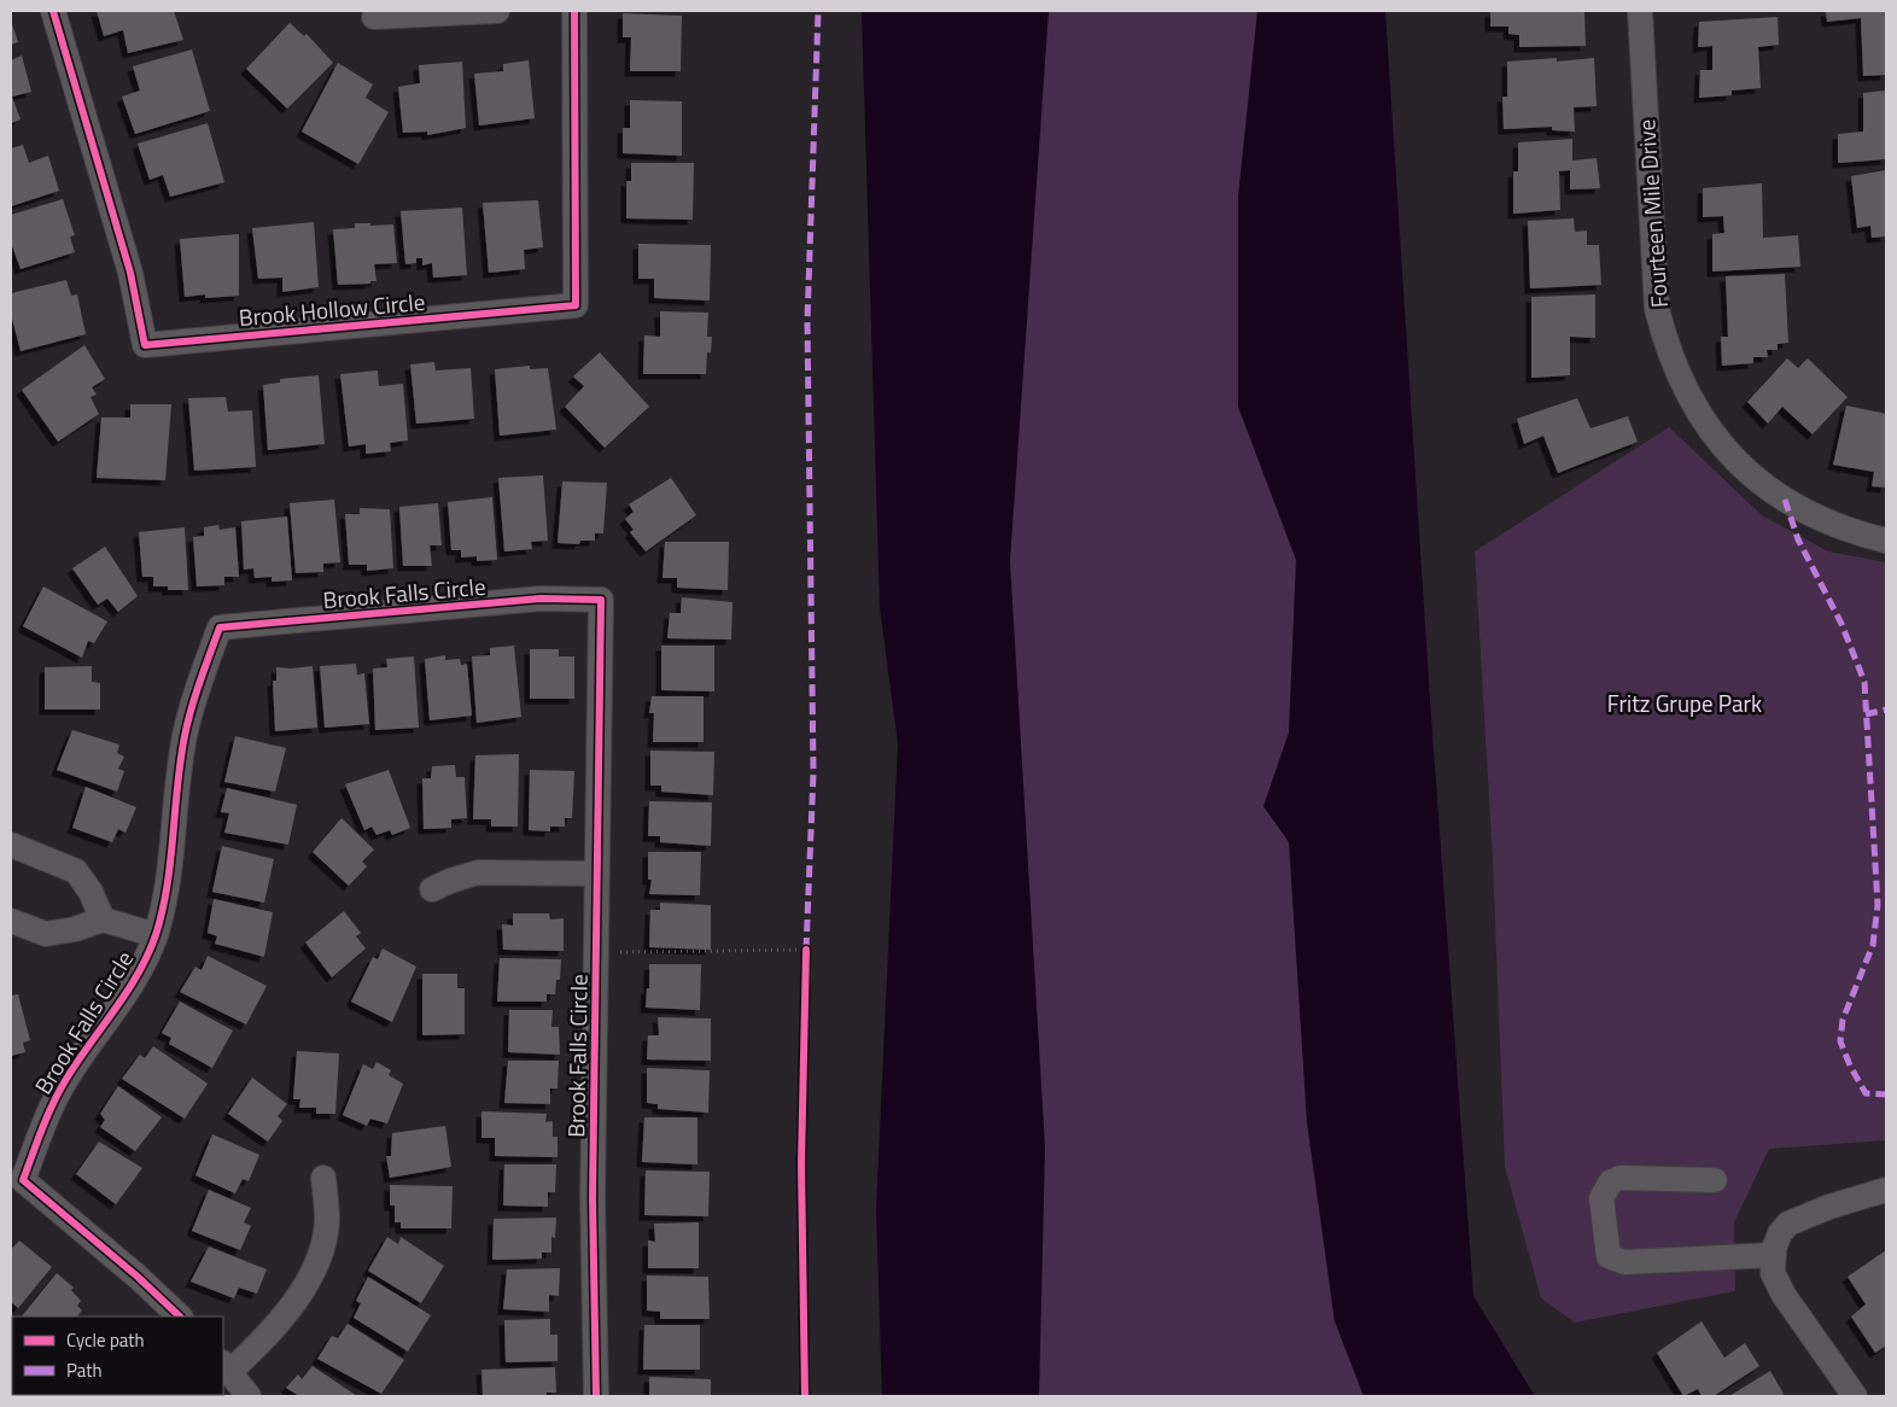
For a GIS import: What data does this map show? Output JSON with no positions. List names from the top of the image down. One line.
{"streets":{"street":["Fourteen Mile Drive","Brook Hollow Circle","Brook Falls Circle"]},"parks":["Fritz Grupe Park"],"legend":["Cycle path","Path"]}
